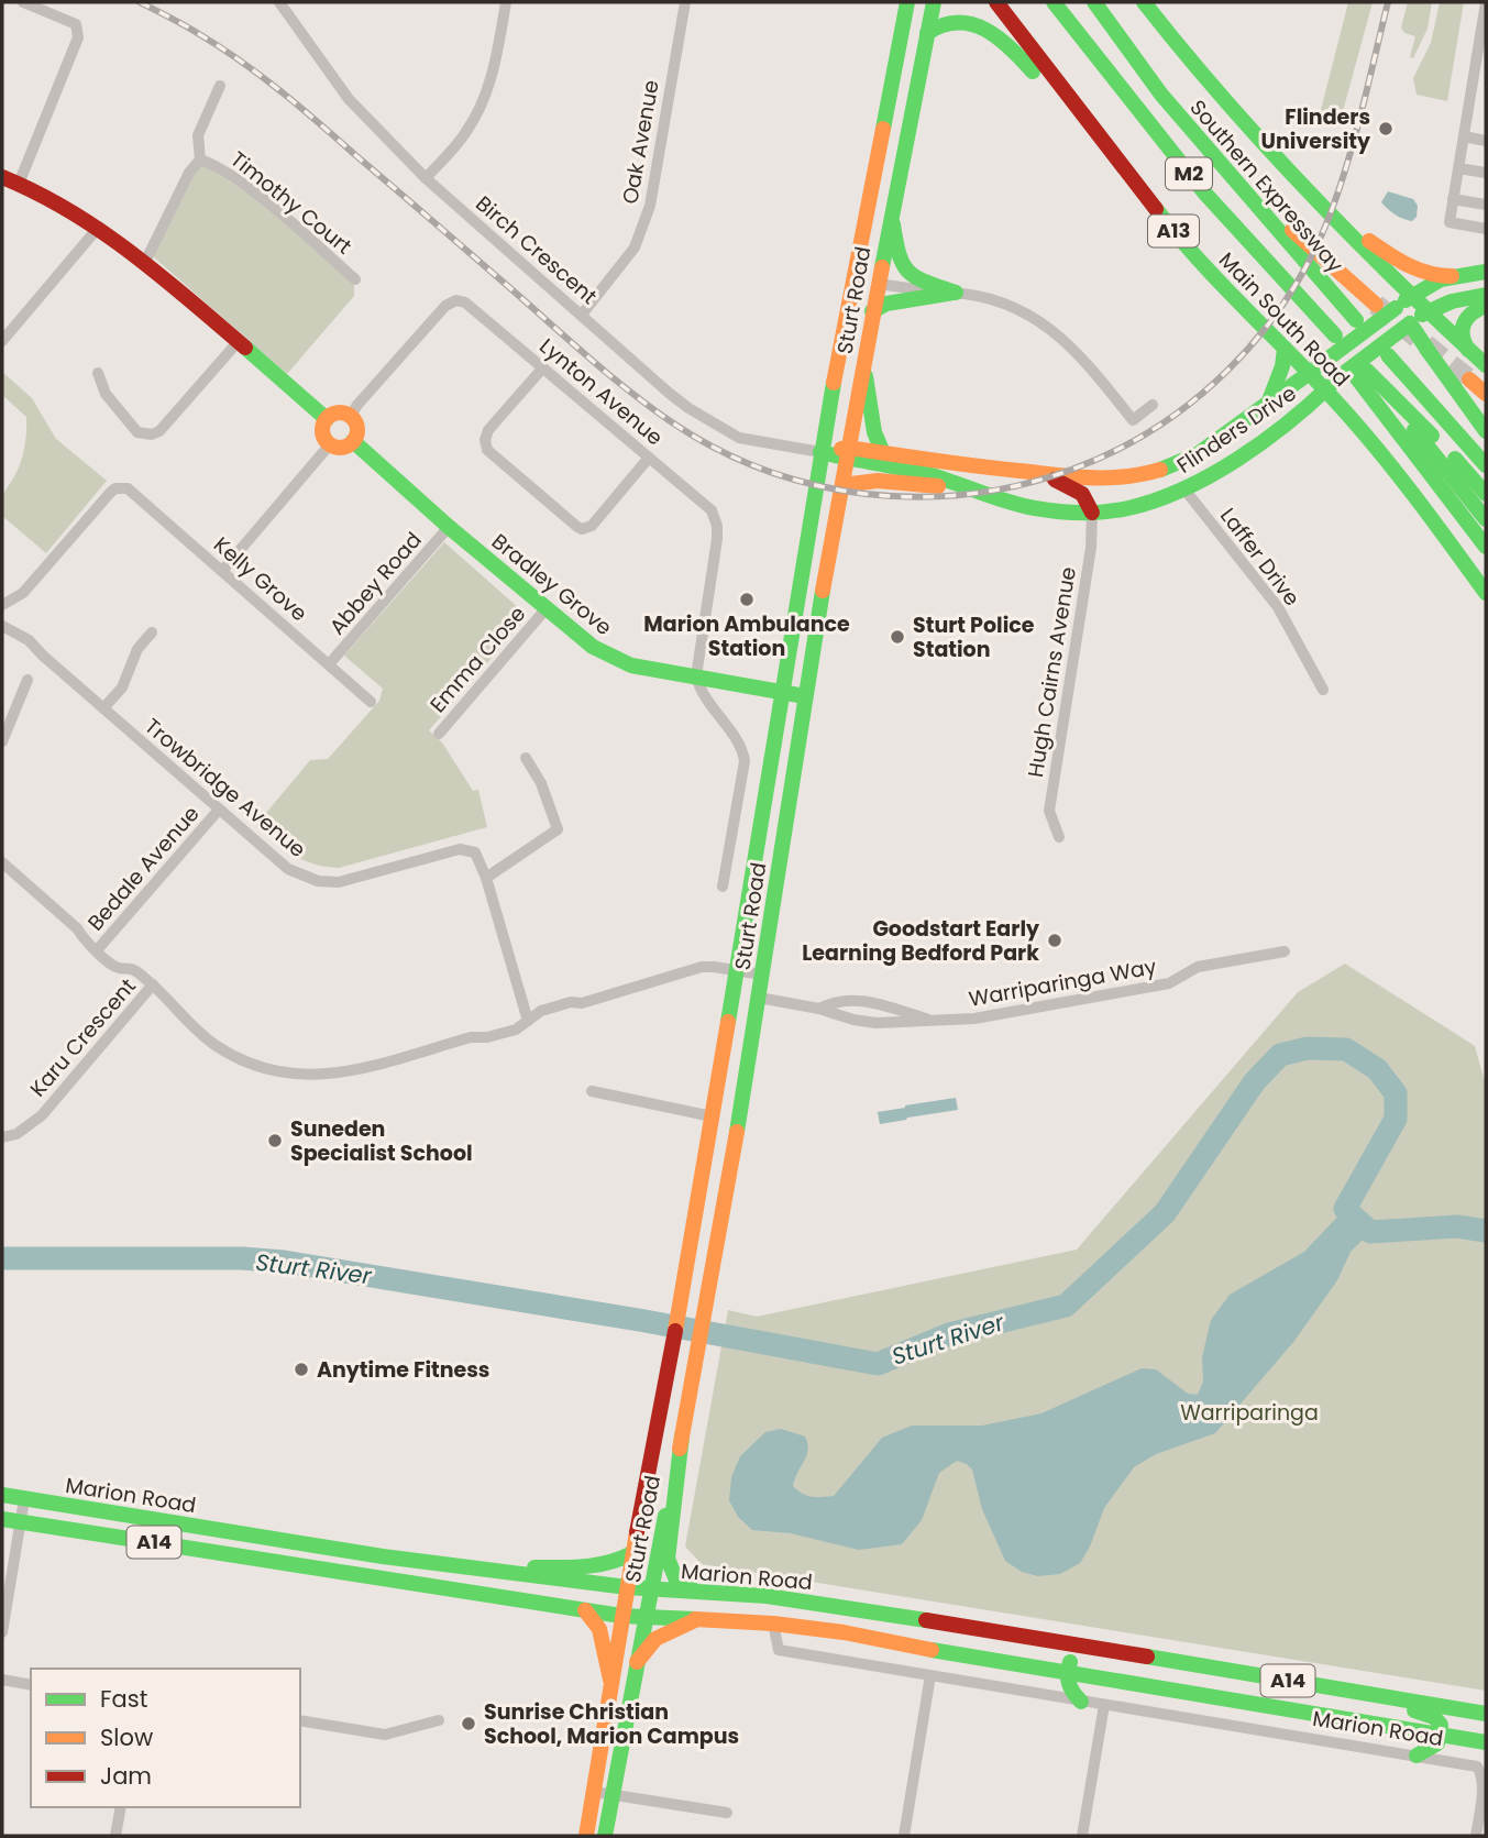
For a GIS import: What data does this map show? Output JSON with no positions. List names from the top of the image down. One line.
{"streets":{"main road":["M2","Southern Expressway","A13","Sturt Road","Main South Road","Flinders Drive","Bradley Grove","Marion Road","A14"],"street":["Oak Avenue","Timothy Court","Birch Crescent","Lynton Avenue","Laffer Drive","Kelly Grove","Abbey Road","Emma Close","Hugh Cairns Avenue","Trowbridge Avenue","Bedale Avenue","Warriparinga Way","Karu Crescent"]},"crossings":[["Oak Avenue","Birch Crescent"],["Birch Crescent","Sturt Road"],["Sturt Road","Flinders Drive"],["Sturt Road","Bradley Grove"],["Sturt Road","Warriparinga Way"],["Sturt Road","Marion Road"],["Main South Road","Flinders Drive"],["Lynton Avenue","Bradley Grove"],["Flinders Drive","Laffer Drive"],["Flinders Drive","Hugh Cairns Avenue"],["Kelly Grove","Abbey Road"],["Abbey Road","Bradley Grove"],["Bradley Grove","Emma Close"],["Trowbridge Avenue","Bedale Avenue"]],"water":["Sturt River"],"parks":["Warriparinga"],"places":["Flinders University","Marion Ambulance Station","Sturt Police Station","Goodstart Early Learning Bedford Park","Suneden Specialist School","Anytime Fitness","Sunrise Christian School, Marion Campus"],"legend":["Fast","Slow","Jam"]}
